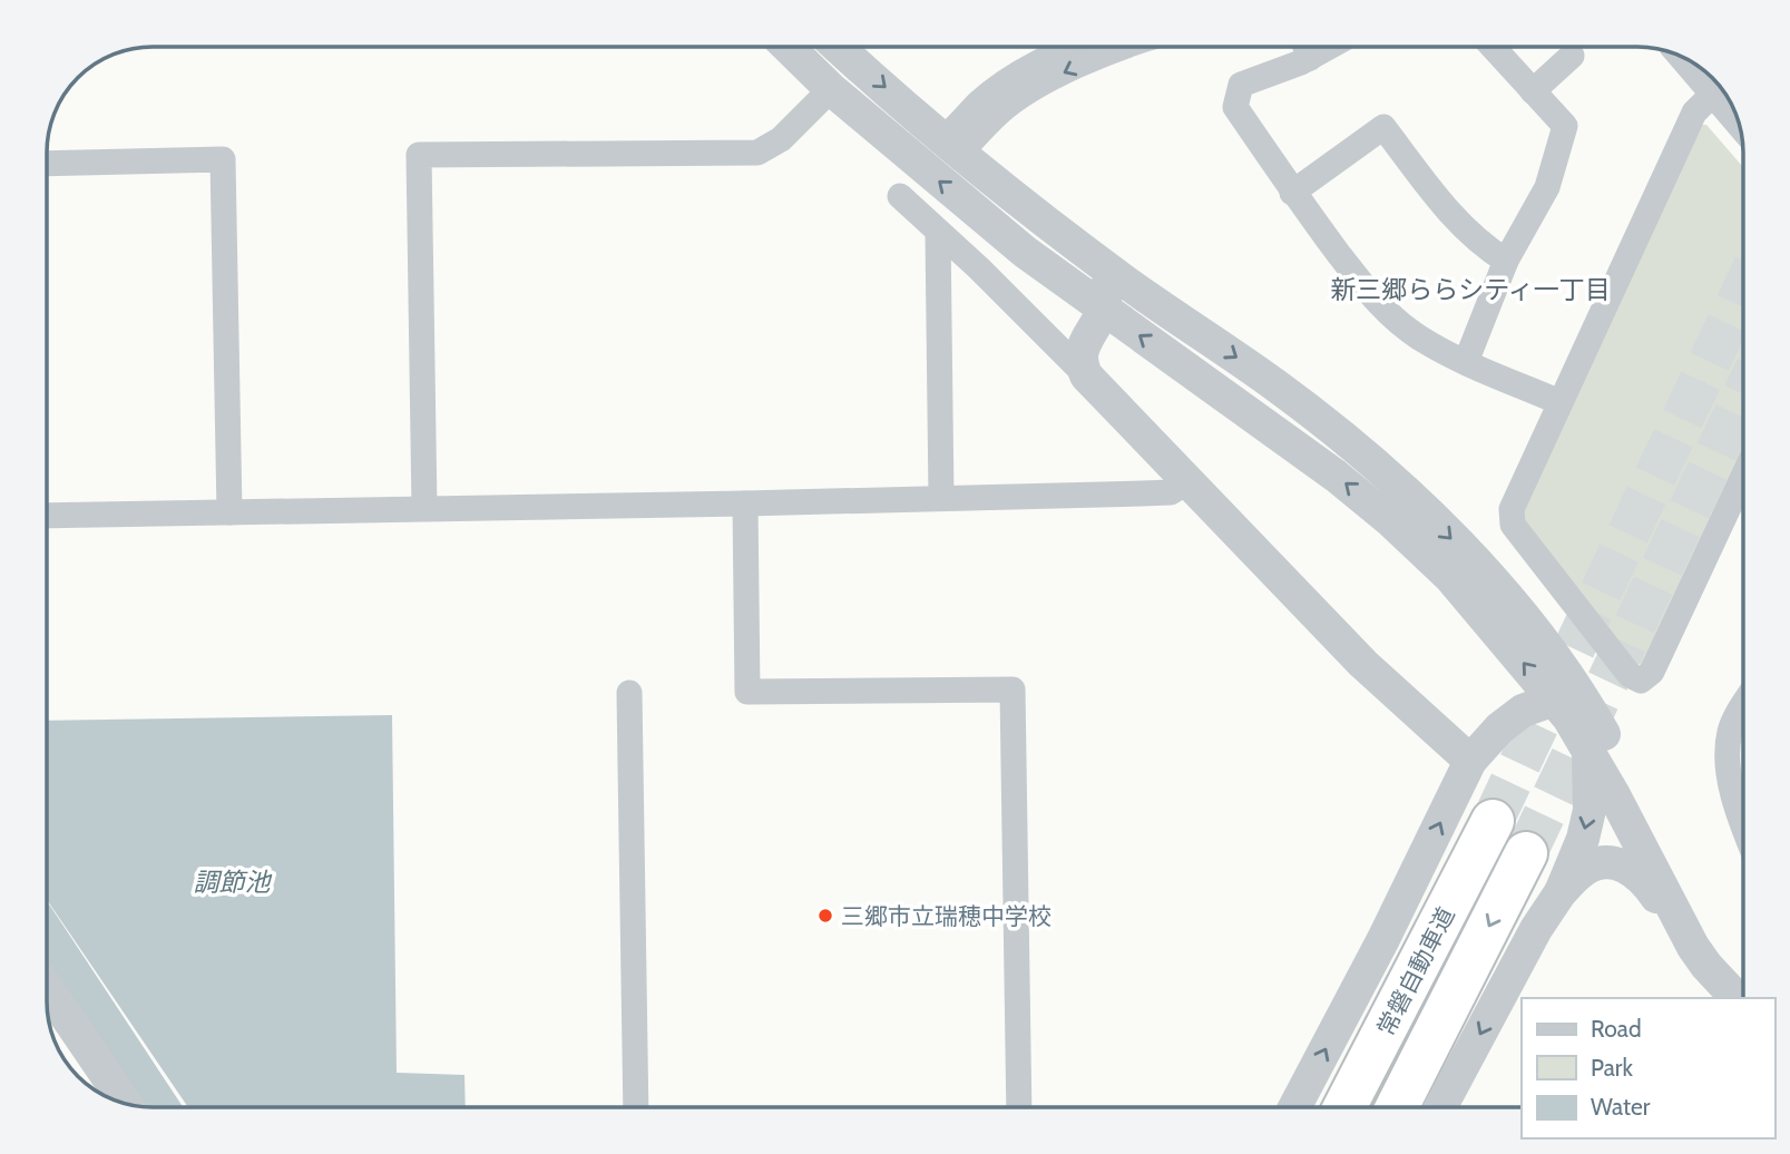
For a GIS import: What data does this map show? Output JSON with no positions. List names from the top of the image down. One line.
{"streets":{"highway":["常磐自動車道"]},"districts":["新三郷ららシティ一丁目"],"water":["調節池"],"places":["三郷市立瑞穂中学校"],"legend":["Road","Park","Water"]}
